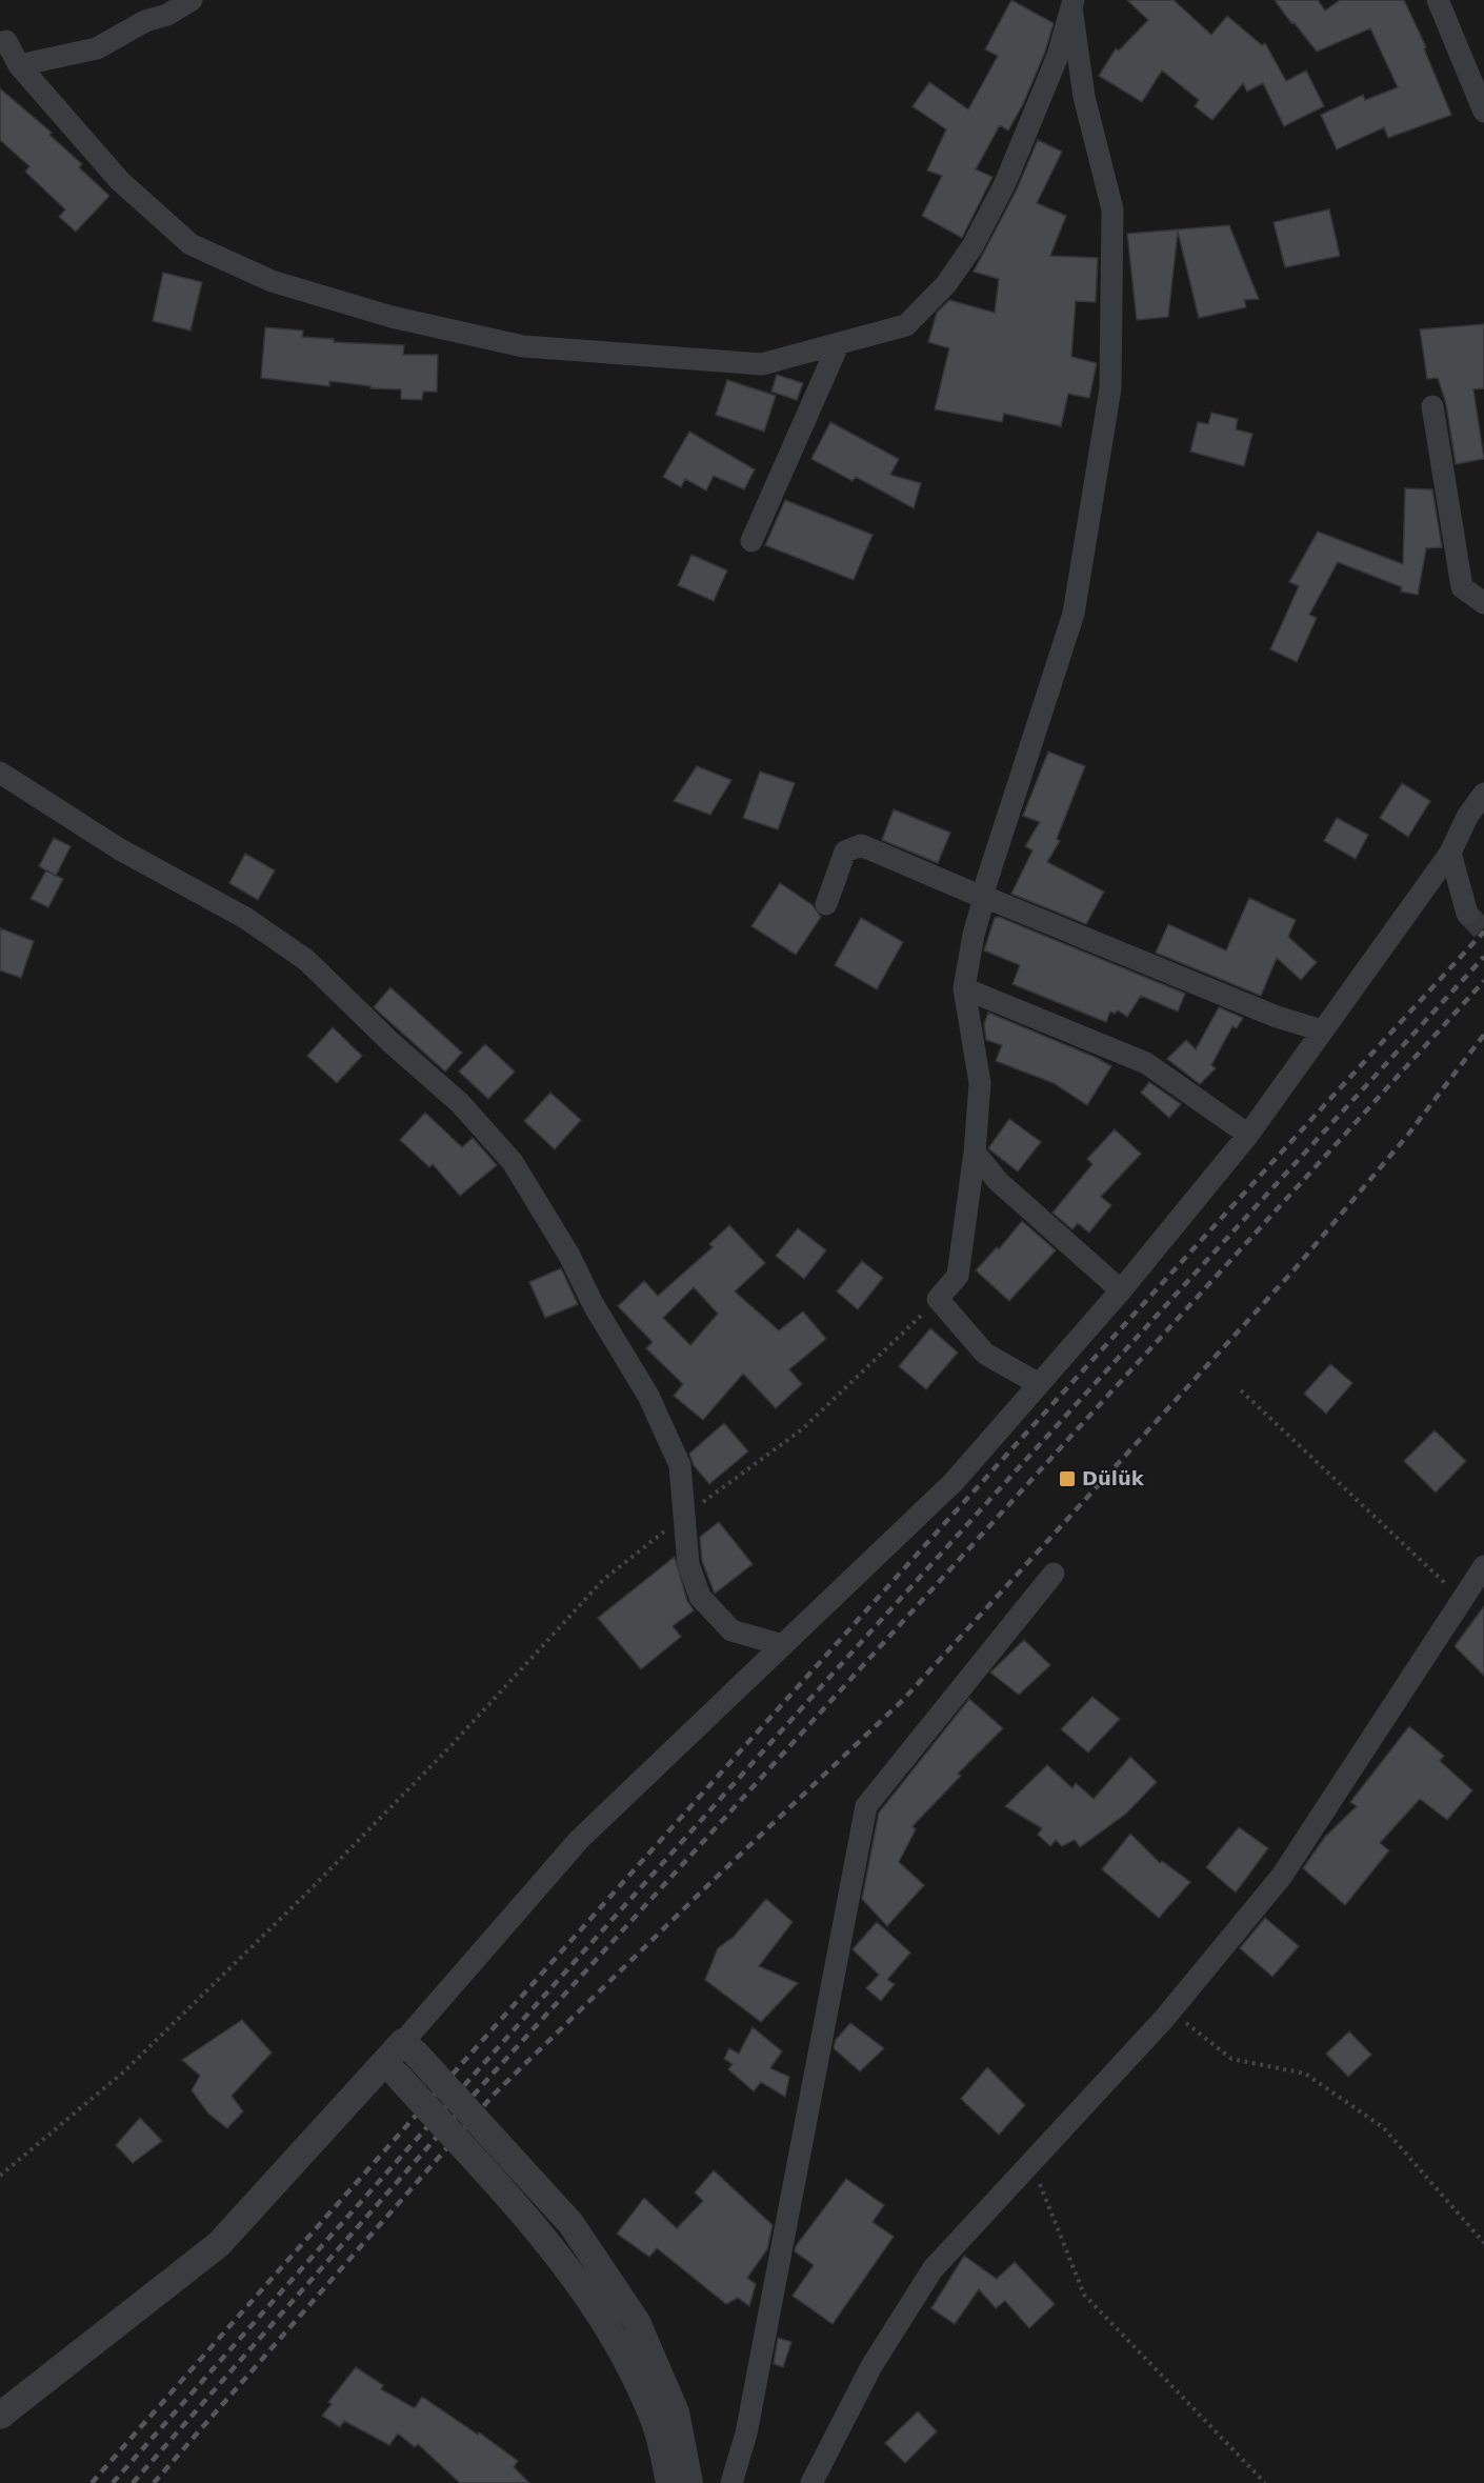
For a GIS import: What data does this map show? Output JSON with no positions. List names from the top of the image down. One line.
{"places":{"transit":["Dülük"]}}
